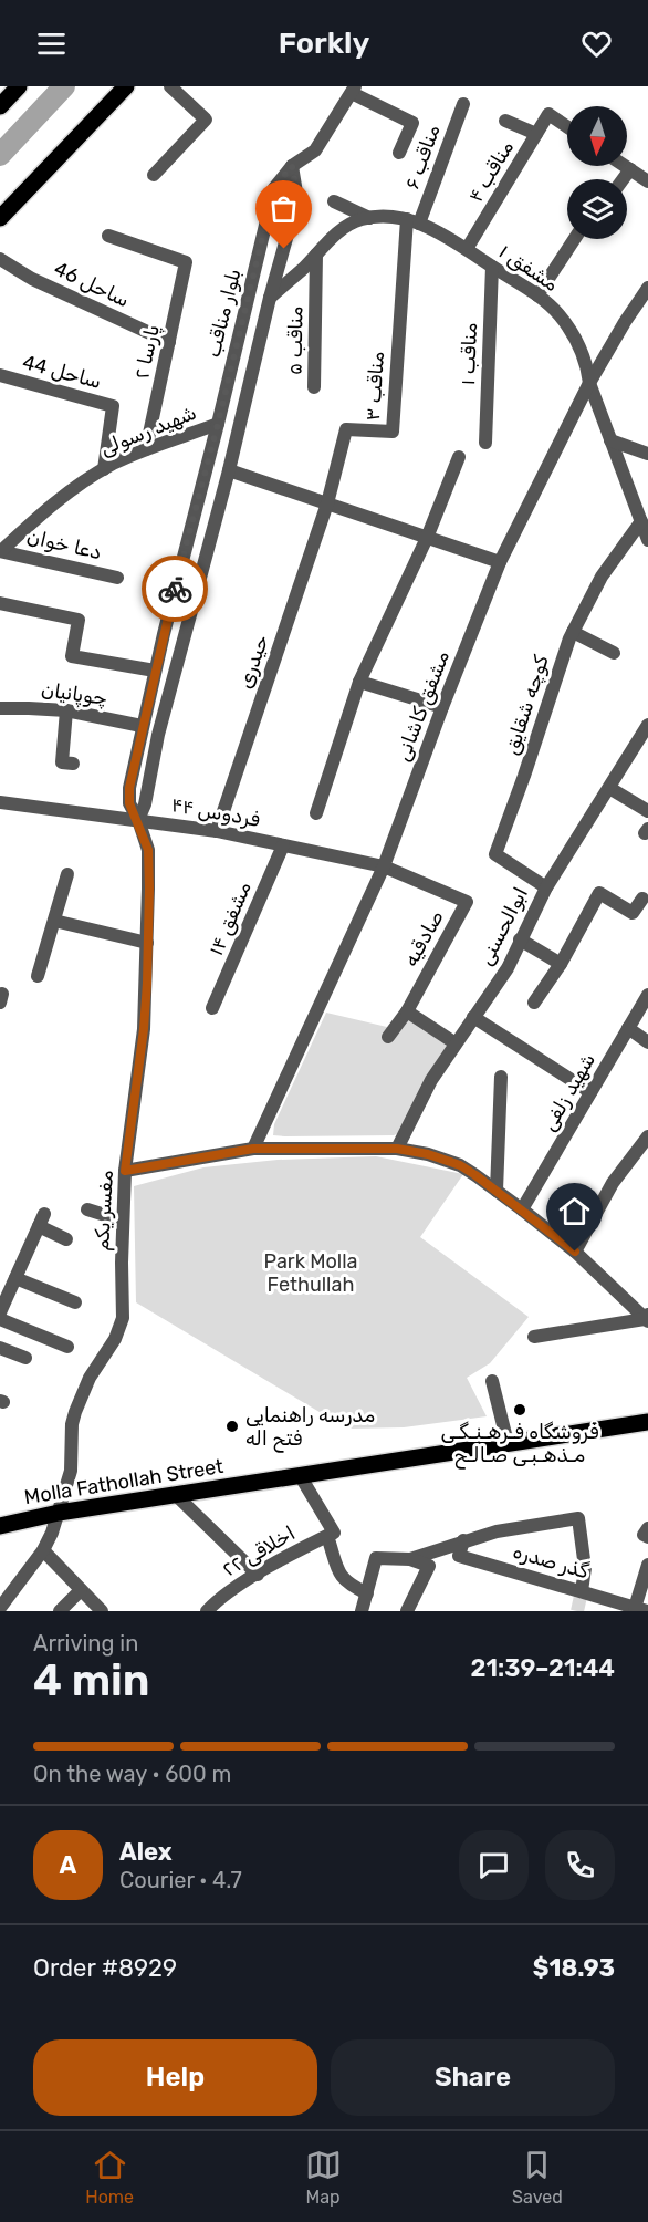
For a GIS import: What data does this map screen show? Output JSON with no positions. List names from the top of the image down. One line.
{"streets":{"main road":["Molla Fathollah Street"],"street":["مناقب ۶","مناقب ۴","مشفق ۱","ساحل 46","بلوار مناقب","مناقب ۵","پارسا ۲","مناقب ۱","ساحل 44","مناقب ۳","شهید رسولی","دعا خوان","حیدری","چوپانیان","کوچه شقایق","مشفق کاشانی","فردوس ۴۴","مشفق ۱۴","ابوالحسنی","صادقیه","شهید زلفی","مفسر یکم","اخلاقی ۲۲","گذر صدره"]},"crossings":[["مناقب ۶","مشفق ۱"],["مناقب ۶","مناقب ۳"],["مناقب ۴","مشفق ۱"],["مشفق ۱","بلوار مناقب"],["مشفق ۱","مناقب ۵"],["مشفق ۱","مناقب ۱"],["مشفق ۱","مناقب ۳"],["مشفق ۱","کوچه شقایق"],["مشفق ۱","مشفق کاشانی"],["ساحل 46","پارسا ۲"],["بلوار مناقب","شهید رسولی"],["بلوار مناقب","چوپانیان"],["بلوار مناقب","فردوس ۴۴"],["بلوار مناقب","مفسر یکم"],["پارسا ۲","شهید رسولی"],["ساحل 44","شهید رسولی"],["مناقب ۳","حیدری"],["شهید رسولی","دعا خوان"],["حیدری","فردوس ۴۴"],["کوچه شقایق","ابوالحسنی"],["مشفق کاشانی","فردوس ۴۴"],["مشفق کاشانی","صادقیه"],["فردوس ۴۴","مشفق ۱۴"],["فردوس ۴۴","صادقیه"],["فردوس ۴۴","مفسر یکم"],["مفسر یکم","Molla Fathollah Street"]],"parks":["Park Molla Fethullah"],"places":["فروشگاه فـرهـنـگـی مـذهـبـی صـالـح","مدرسه راهنمایی فتح اله"],"north":"bottom","page":{"header":"Forkly","heading":["4 min","Arriving in","21:39–21:44"],"panel":["Alex","Courier · 4.7","Order #8929","$18.93"],"bar":"On the way · 600 m","round":"A","buttons":["Help","Share"],"tabs":["Home","Map","Saved"]}}
